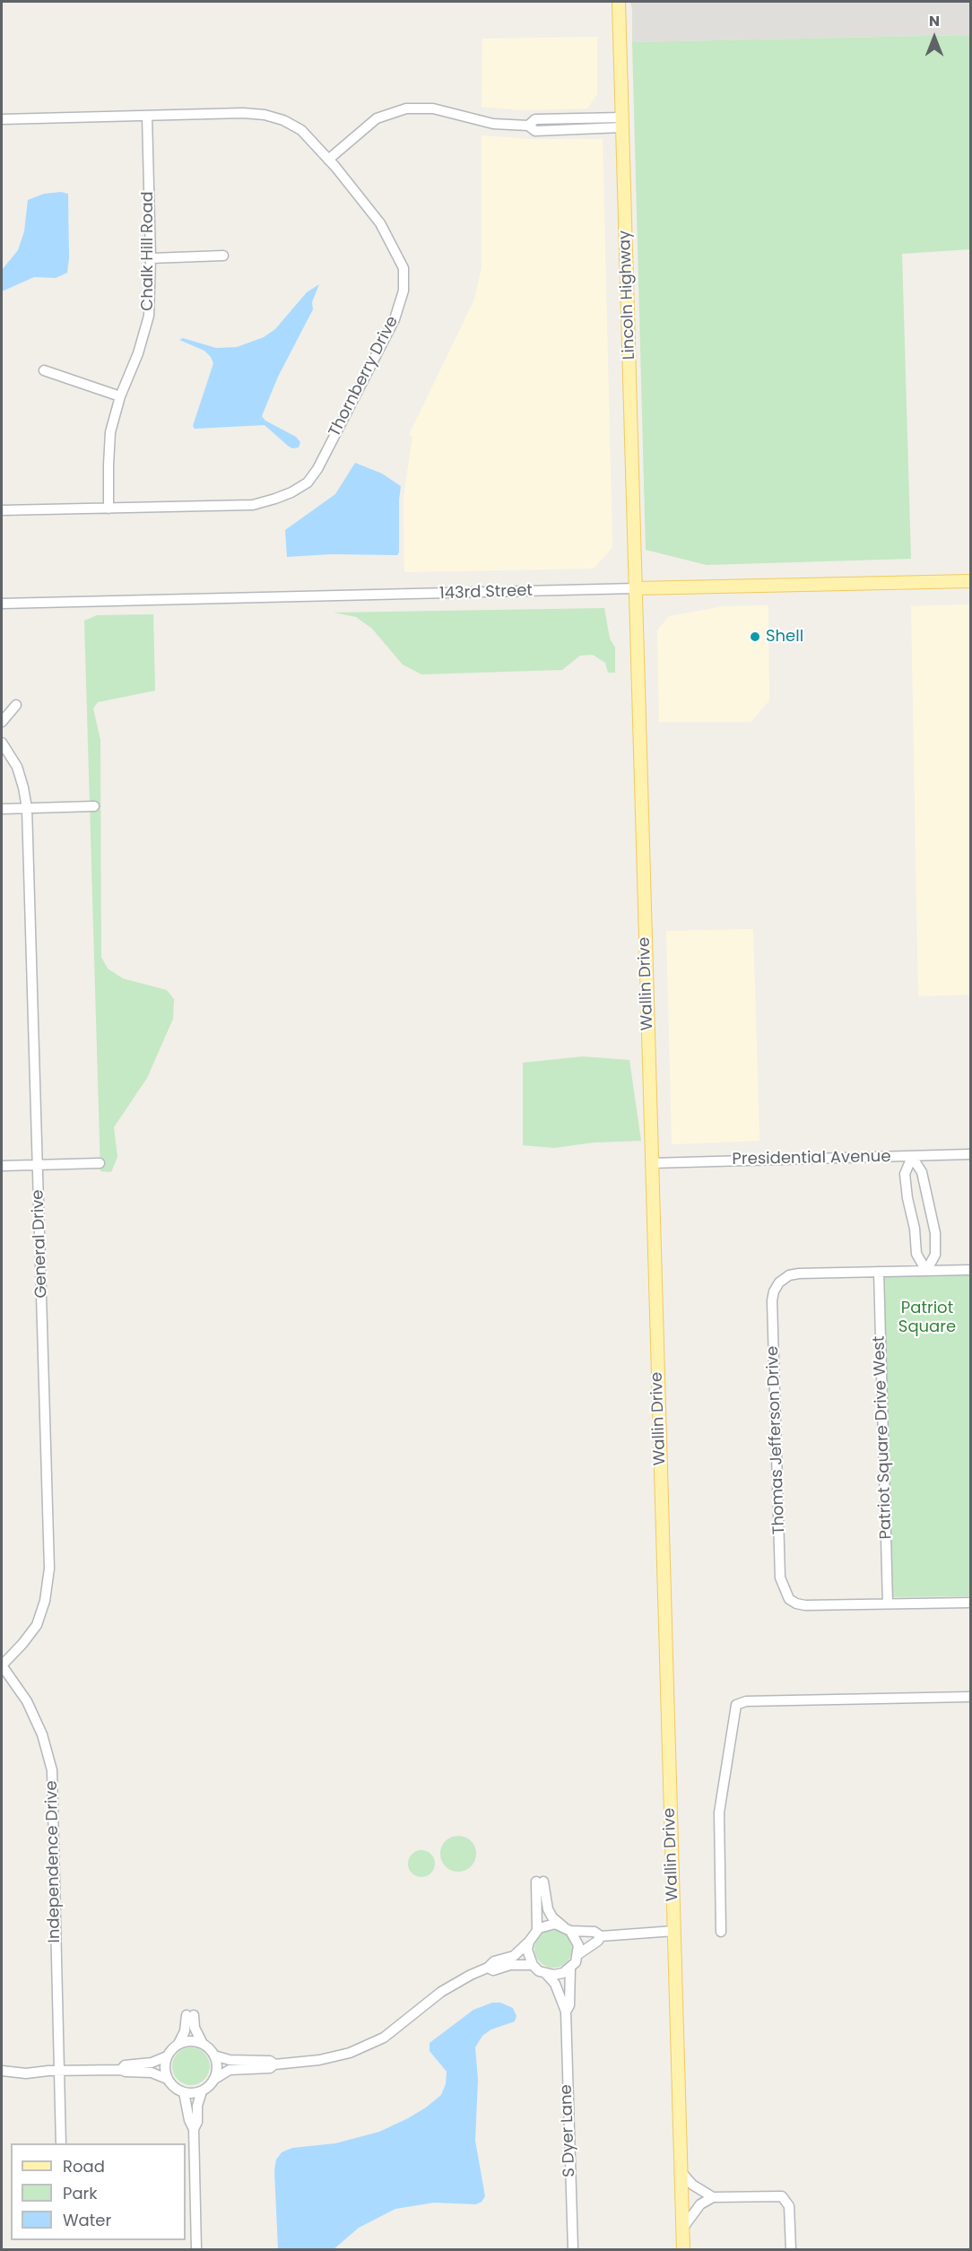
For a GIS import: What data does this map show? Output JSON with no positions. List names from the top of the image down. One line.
{"streets":{"main road":["Lincoln Highway","143rd Street","Wallin Drive"],"street":["Chalk Hill Road","Thornberry Drive","Presidential Avenue","General Drive","Patriot Square Drive West","Thomas Jefferson Drive","Independence Drive","S Dyer Lane"]},"crossings":[["Chalk Hill Road","Thornberry Drive"],["Lincoln Highway","143rd Street"],["Lincoln Highway","Wallin Drive"],["143rd Street","Wallin Drive"],["Wallin Drive","Presidential Avenue"],["General Drive","Independence Drive"],["Patriot Square Drive West","Thomas Jefferson Drive"]],"parks":["Patriot Square"],"places":["Shell"],"legend":["Road","Park","Water"],"north":"top"}
